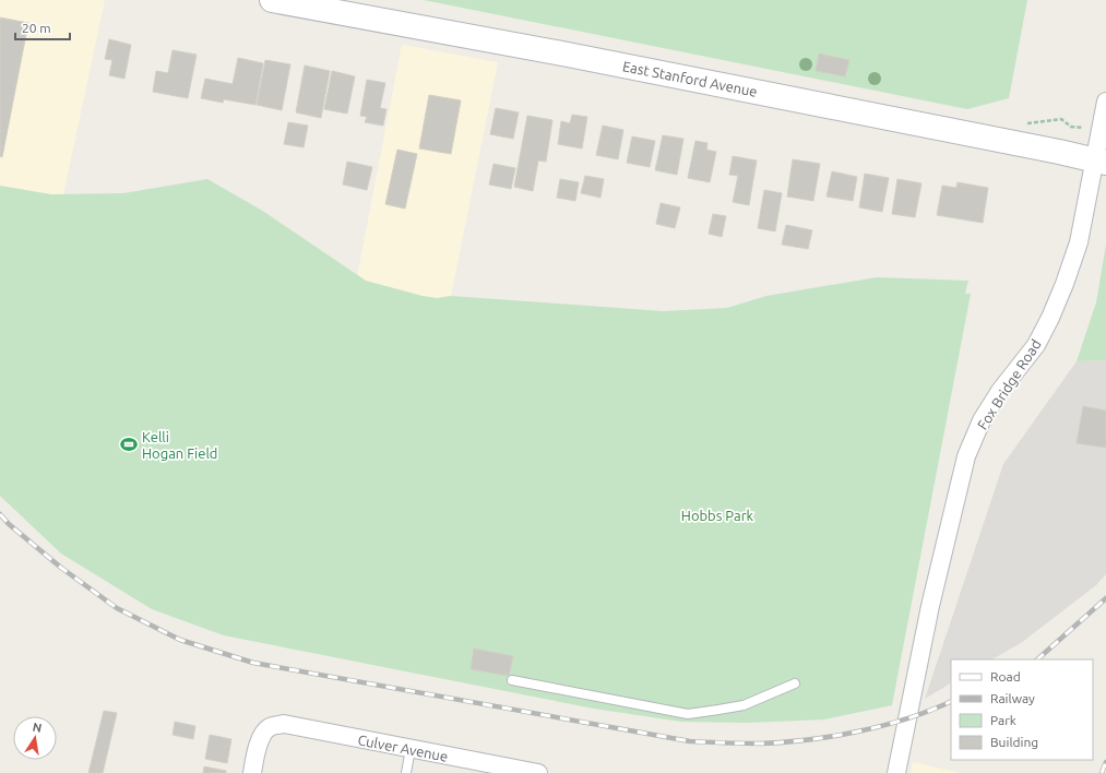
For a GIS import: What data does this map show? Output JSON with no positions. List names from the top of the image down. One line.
{"streets":{"main road":["East Stanford Avenue"],"street":["Fox Bridge Road","Culver Avenue"]},"crossings":[["East Stanford Avenue","Fox Bridge Road"]],"parks":["Hobbs Park"],"places":{"sports":["Kelli Hogan Field"]},"legend":["Road","Railway","Park","Building"],"scale_bar":"20 m","north":"top"}
